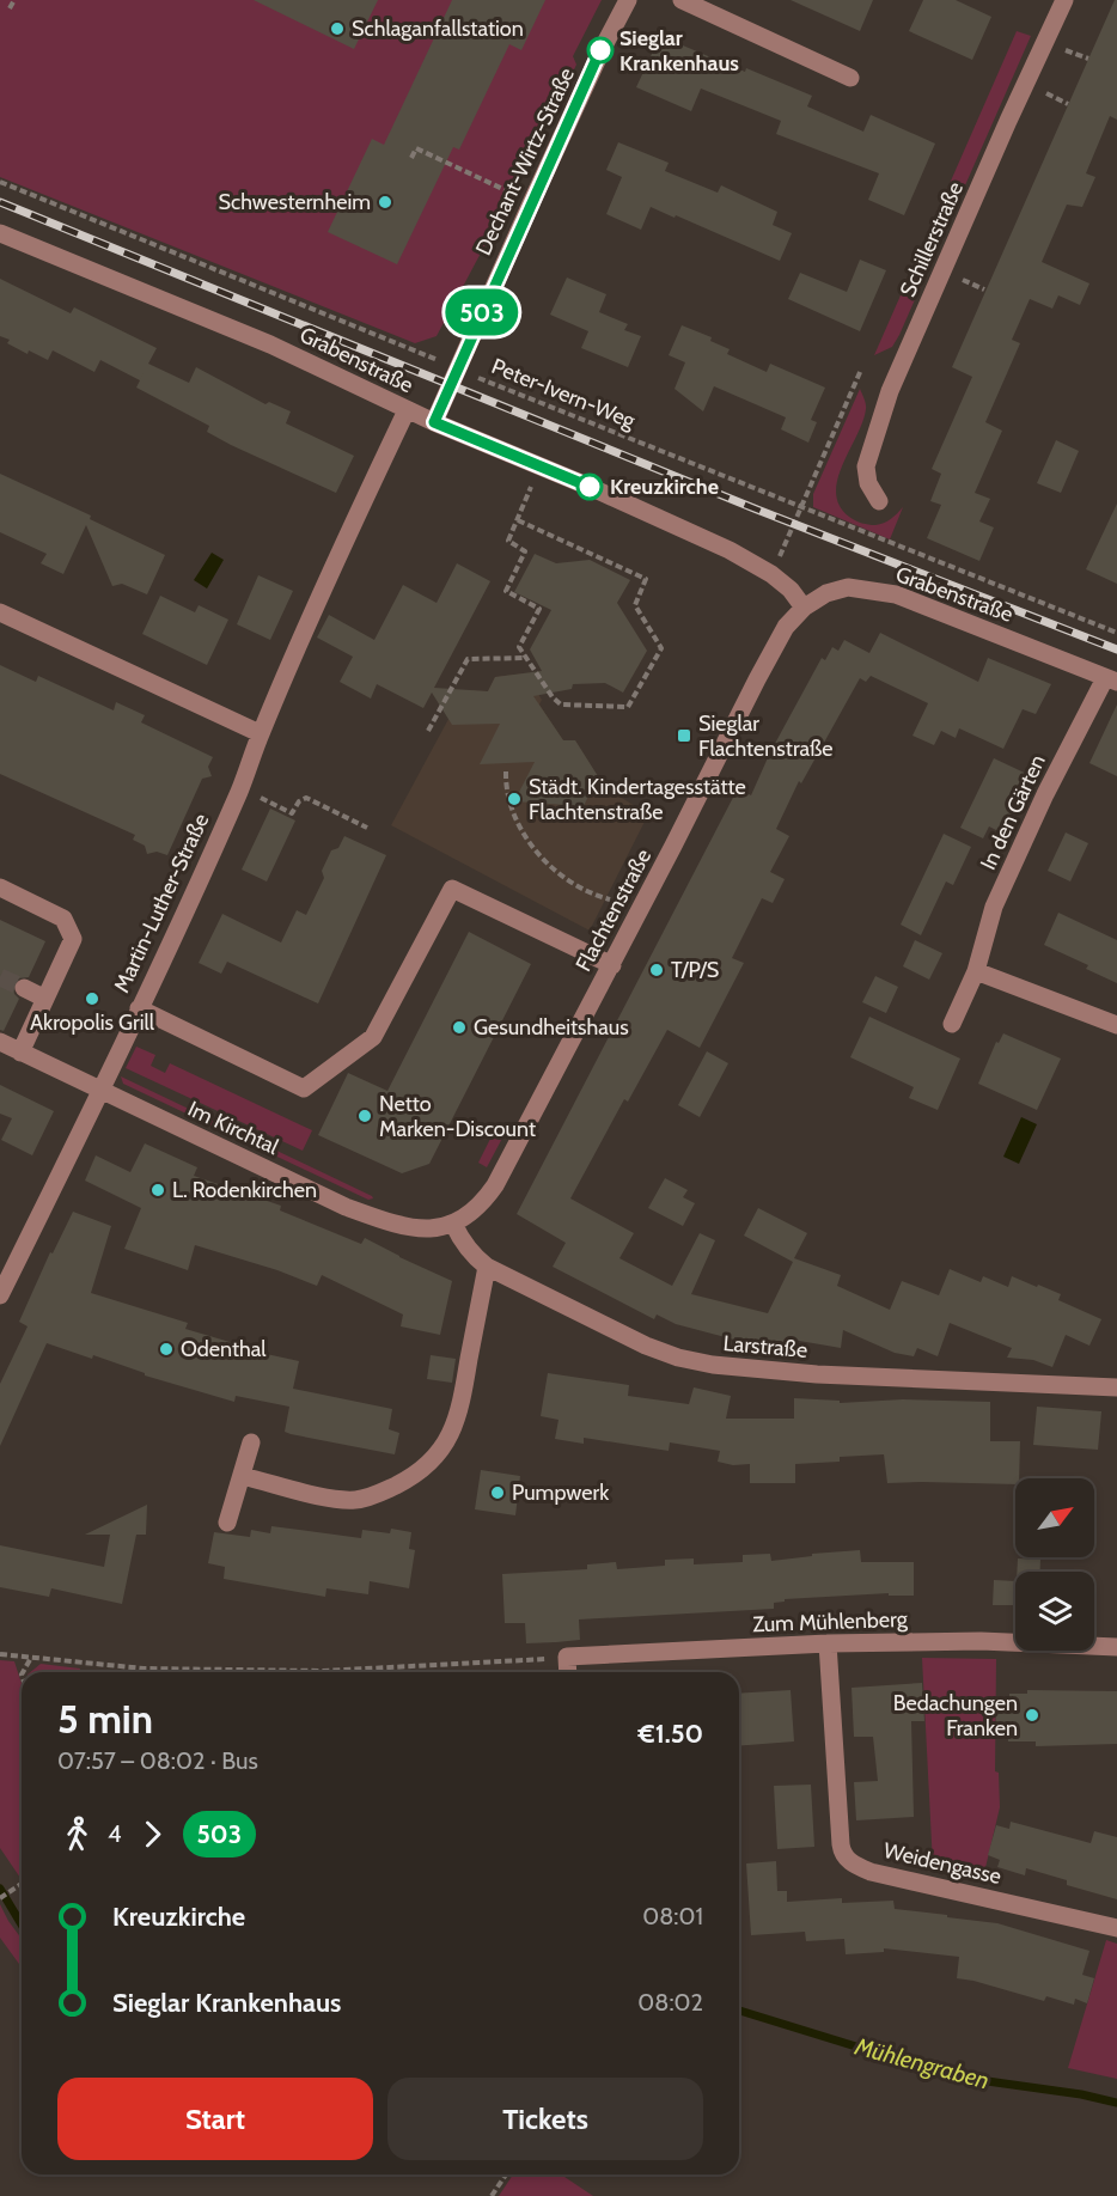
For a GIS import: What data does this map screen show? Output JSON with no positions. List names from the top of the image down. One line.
{"streets":{"street":["Dechant-Wirtz-Straße","Schillerstraße","Grabenstraße","In den Gärten","Martin-Luther-Straße","Flachtenstraße","Im Kirchtal","Larstraße","Zum Mühlenberg","Weidengasse"],"path":["Peter-Ivern-Weg"]},"crossings":[["Dechant-Wirtz-Straße","Grabenstraße"],["Dechant-Wirtz-Straße","Peter-Ivern-Weg"],["Grabenstraße","In den Gärten"],["Grabenstraße","Martin-Luther-Straße"],["Grabenstraße","Flachtenstraße"],["Martin-Luther-Straße","Im Kirchtal"],["Flachtenstraße","Im Kirchtal"],["Flachtenstraße","Larstraße"],["Im Kirchtal","Larstraße"],["Zum Mühlenberg","Weidengasse"]],"water":["Mühlengraben"],"places":{"other":["Schlaganfallstation","Sieglar Krankenhaus","Schwesternheim","Kreuzkirche","Städt. Kindertagesstätte Flachtenstraße","T/P/S","Akropolis Grill","Gesundheitshaus","Netto Marken-Discount","L. Rodenkirchen","Odenthal","Pumpwerk","Bedachungen Franken"],"transit":["Sieglar Flachtenstraße"]},"lines":["bus line 503"],"north":"top right","page":{"on_map":"503","heading":["5 min","07:57 – 08:02 · Bus","€1.50"],"legs":["4","503"],"list":[{"name":"Kreuzkirche","value":"08:01"},{"name":"Sieglar Krankenhaus","value":"08:02"}],"buttons":["Start","Tickets"]}}
